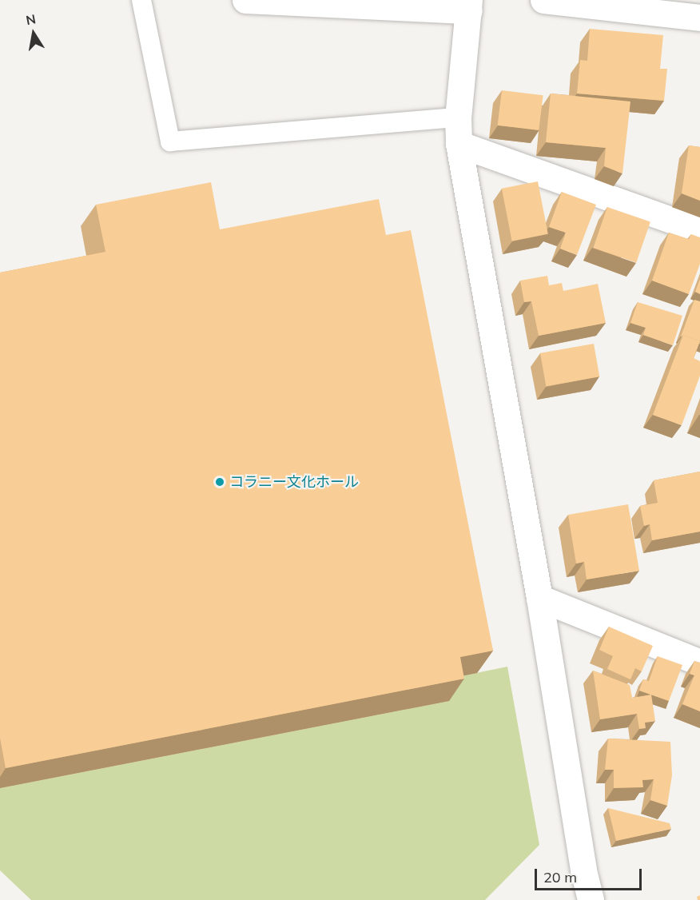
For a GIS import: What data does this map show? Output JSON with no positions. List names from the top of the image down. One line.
{"places":["コラニー文化ホール"],"scale_bar":"20 m","north":"top"}
